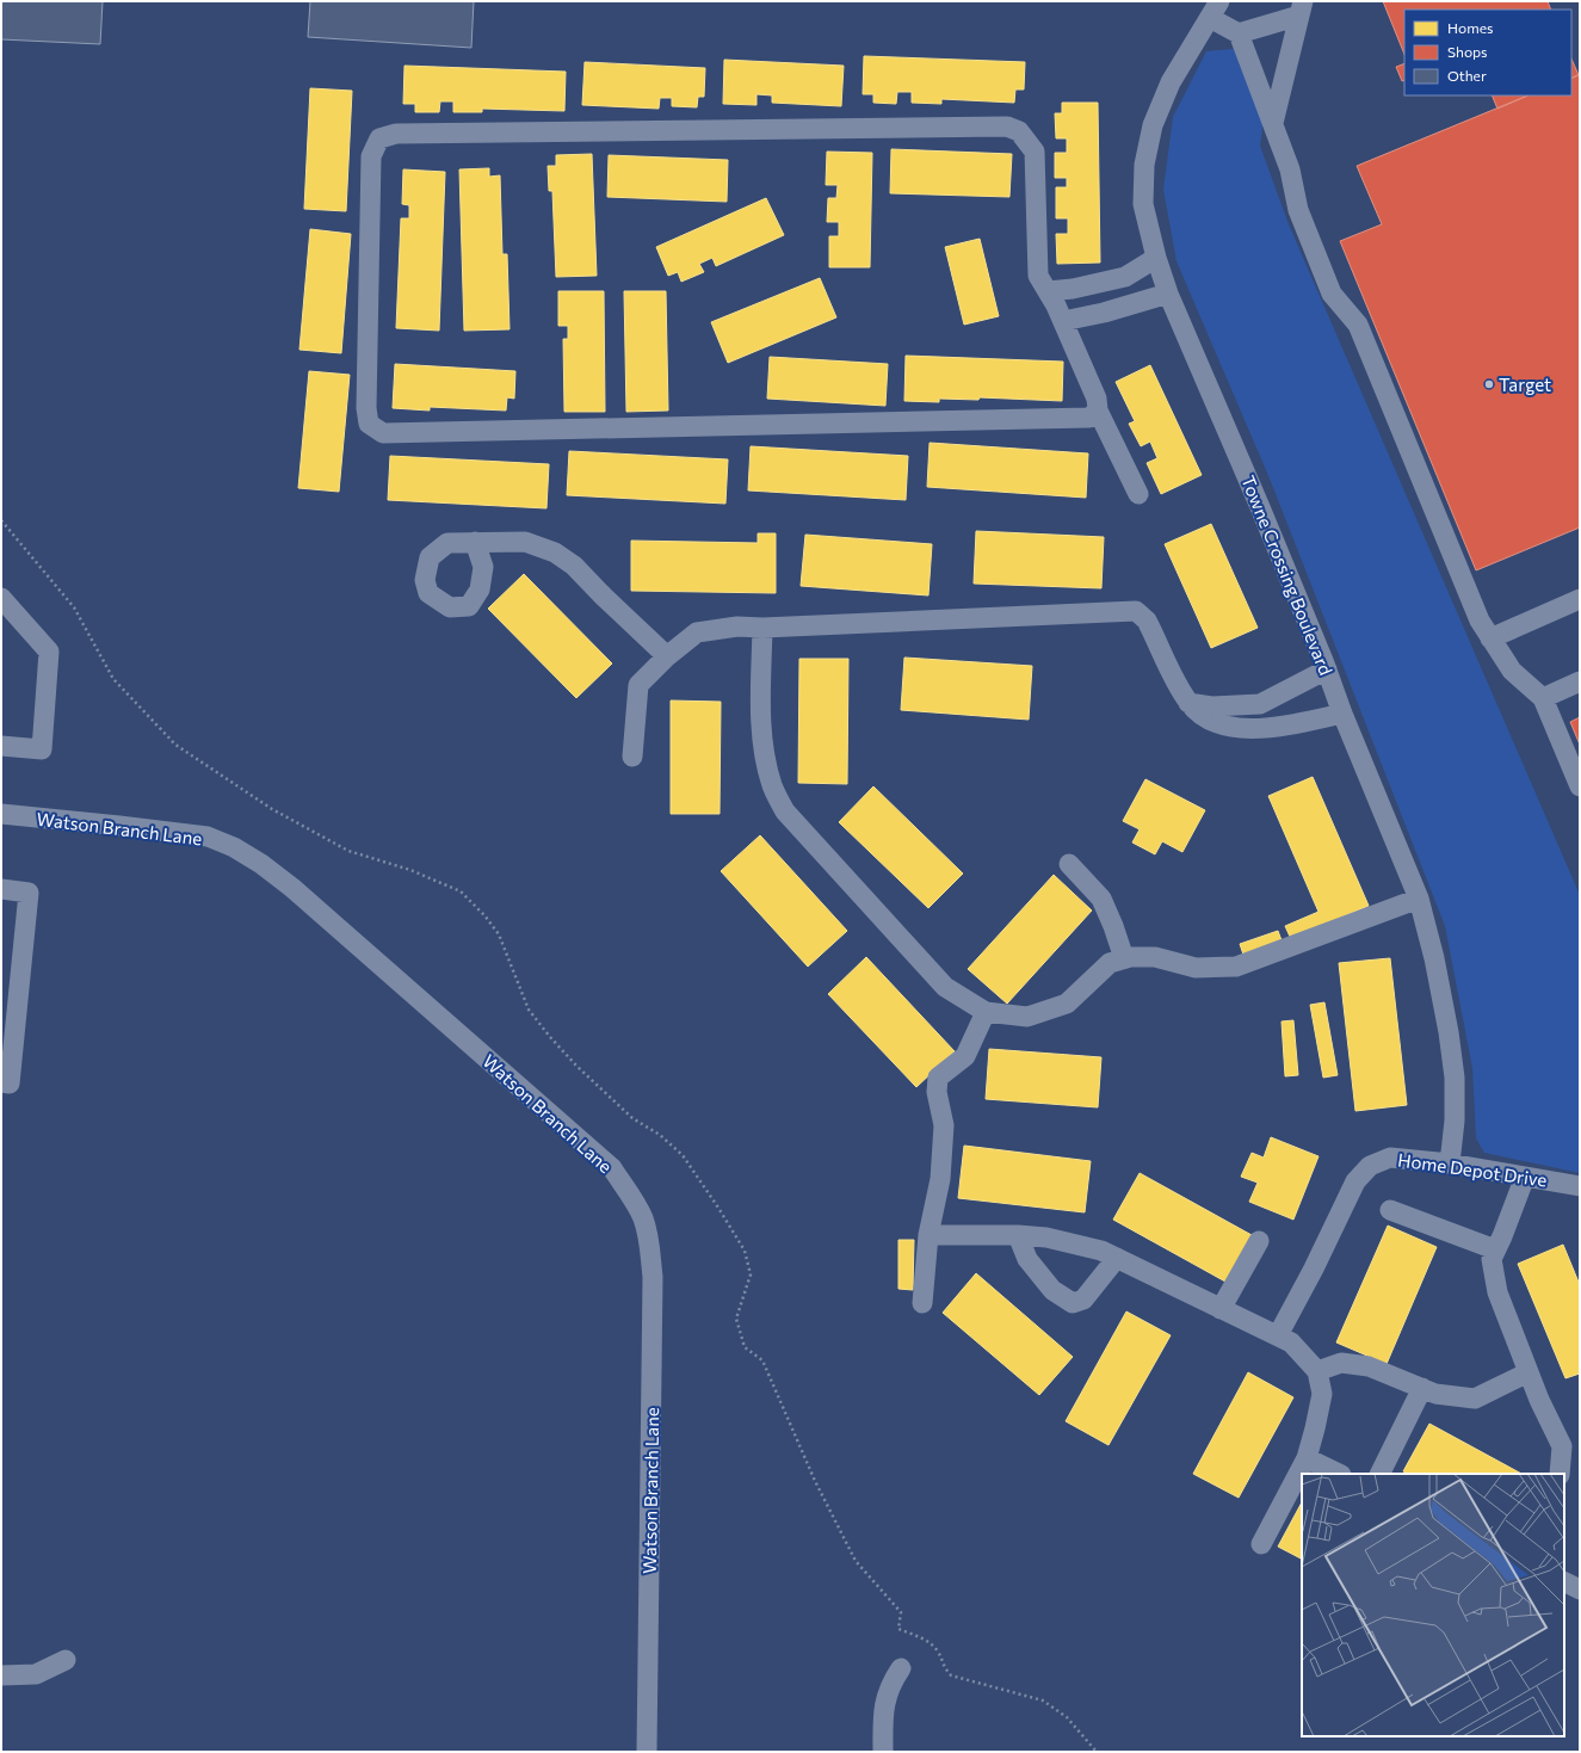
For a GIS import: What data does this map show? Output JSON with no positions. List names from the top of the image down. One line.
{"streets":{"street":["Towne Crossing Boulevard","Watson Branch Lane","Home Depot Drive"]},"crossings":[["Towne Crossing Boulevard","Home Depot Drive"]],"places":["Target"],"legend":["Homes","Shops","Other"]}
